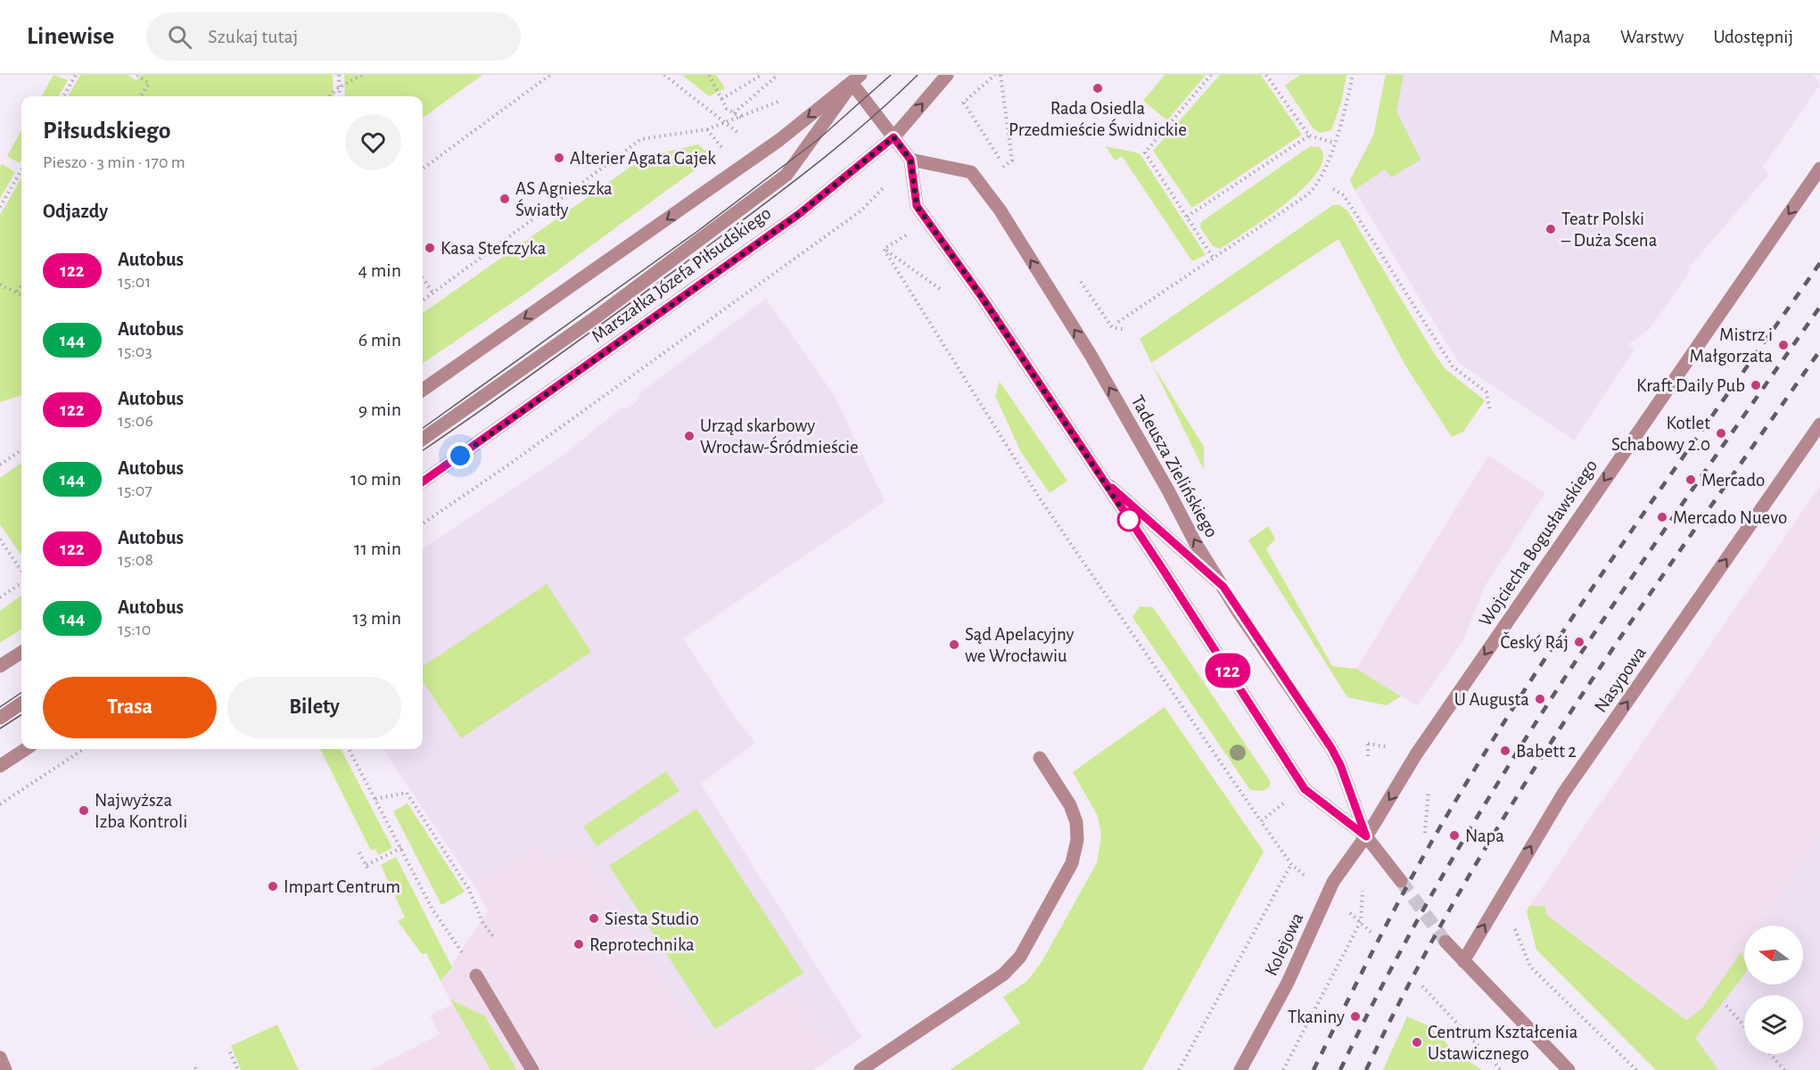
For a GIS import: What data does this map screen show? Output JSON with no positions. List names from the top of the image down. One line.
{"streets":{"street":["Marszałka Józefa Piłsudskiego","Tadeusza Zielińskiego","Wojciecha Bogusławskiego","Nasypowa","Kolejowa"]},"crossings":[["Marszałka Józefa Piłsudskiego","Tadeusza Zielińskiego"],["Tadeusza Zielińskiego","Wojciecha Bogusławskiego"],["Tadeusza Zielińskiego","Kolejowa"],["Wojciecha Bogusławskiego","Kolejowa"]],"one_way":["Wojciecha Bogusławskiego","Nasypowa"],"places":["Rada Osiedla Przedmieście Świdnickie","Alterier Agata Gajek","AS Agnieszka Światły","Teatr Polski – Duża Scena","Kasa Stefczyka","Mistrz i Małgorzata","Kraft Daily Pub","Kotlet Schabowy 2.0","Urząd skarbowy Wrocław-Śródmieście","Mercado","Mercado Nuevo","Český Ráj","Sąd Apelacyjny we Wrocławiu","U Augusta","Babett 2","Najwyższa Izba Kontroli","Napa","Impart Centrum","Siesta Studio","Reprotechnika","Tkaniny","Centrum Kształcenia Ustawicznego"],"lines":["bus line 122"],"north":"left","page":{"header":"Linewise","search":"Szukaj tutaj","nav":["Mapa","Warstwy","Udostępnij"],"on_map":"122","heading":[["Piłsudskiego","Pieszo · 3 min · 170 m"],"Odjazdy"],"list":[{"mark":"122","name":"Autobus","note":"15:01","value":"4 min"},{"mark":"144","name":"Autobus","note":"15:03","value":"6 min"},{"mark":"122","name":"Autobus","note":"15:06","value":"9 min"},{"mark":"144","name":"Autobus","note":"15:07","value":"10 min"},{"mark":"122","name":"Autobus","note":"15:08","value":"11 min"},{"mark":"144","name":"Autobus","note":"15:10","value":"13 min"}],"buttons":["Trasa","Bilety"]}}
